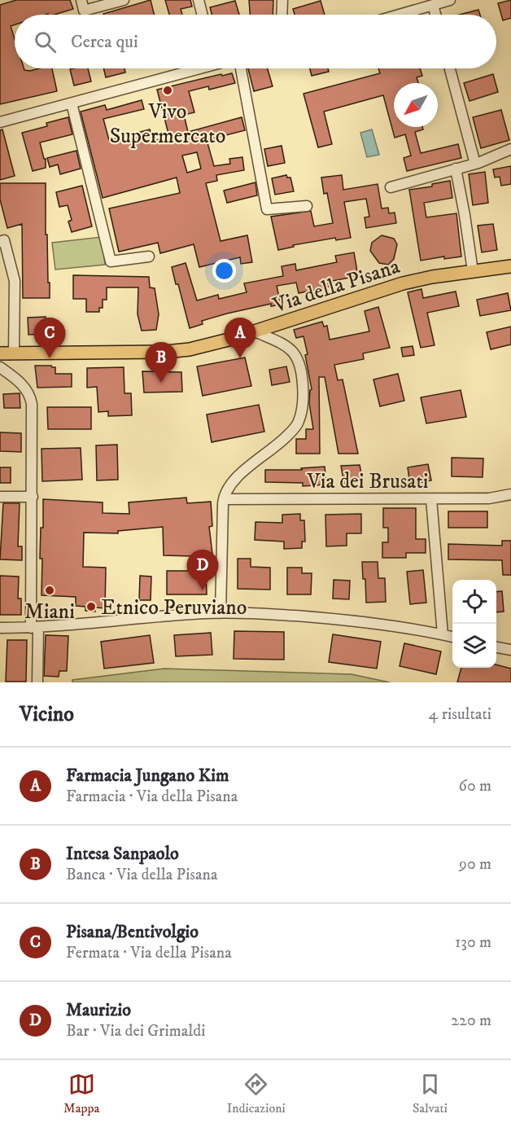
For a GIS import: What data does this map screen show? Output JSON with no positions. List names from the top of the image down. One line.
{"streets":{"main road":["Via della Pisana"],"street":["Via dei Brusati"]},"places":["Vivo Supermercato","Miani","Etnico Peruviano"],"north":"bottom left","page":{"search":"Cerca qui","pins":["A","C","B","D"],"heading":["Vicino","4 risultati"],"list":[{"mark":"A","name":"Farmacia Jungano Kim","note":"Farmacia · Via della Pisana","value":"60 m"},{"mark":"B","name":"Intesa Sanpaolo","note":"Banca · Via della Pisana","value":"90 m"},{"mark":"C","name":"Pisana/Bentivolgio","note":"Fermata · Via della Pisana","value":"130 m"},{"mark":"D","name":"Maurizio","note":"Bar · Via dei Grimaldi","value":"220 m"}],"nav":["Mappa","Indicazioni","Salvati"]}}
